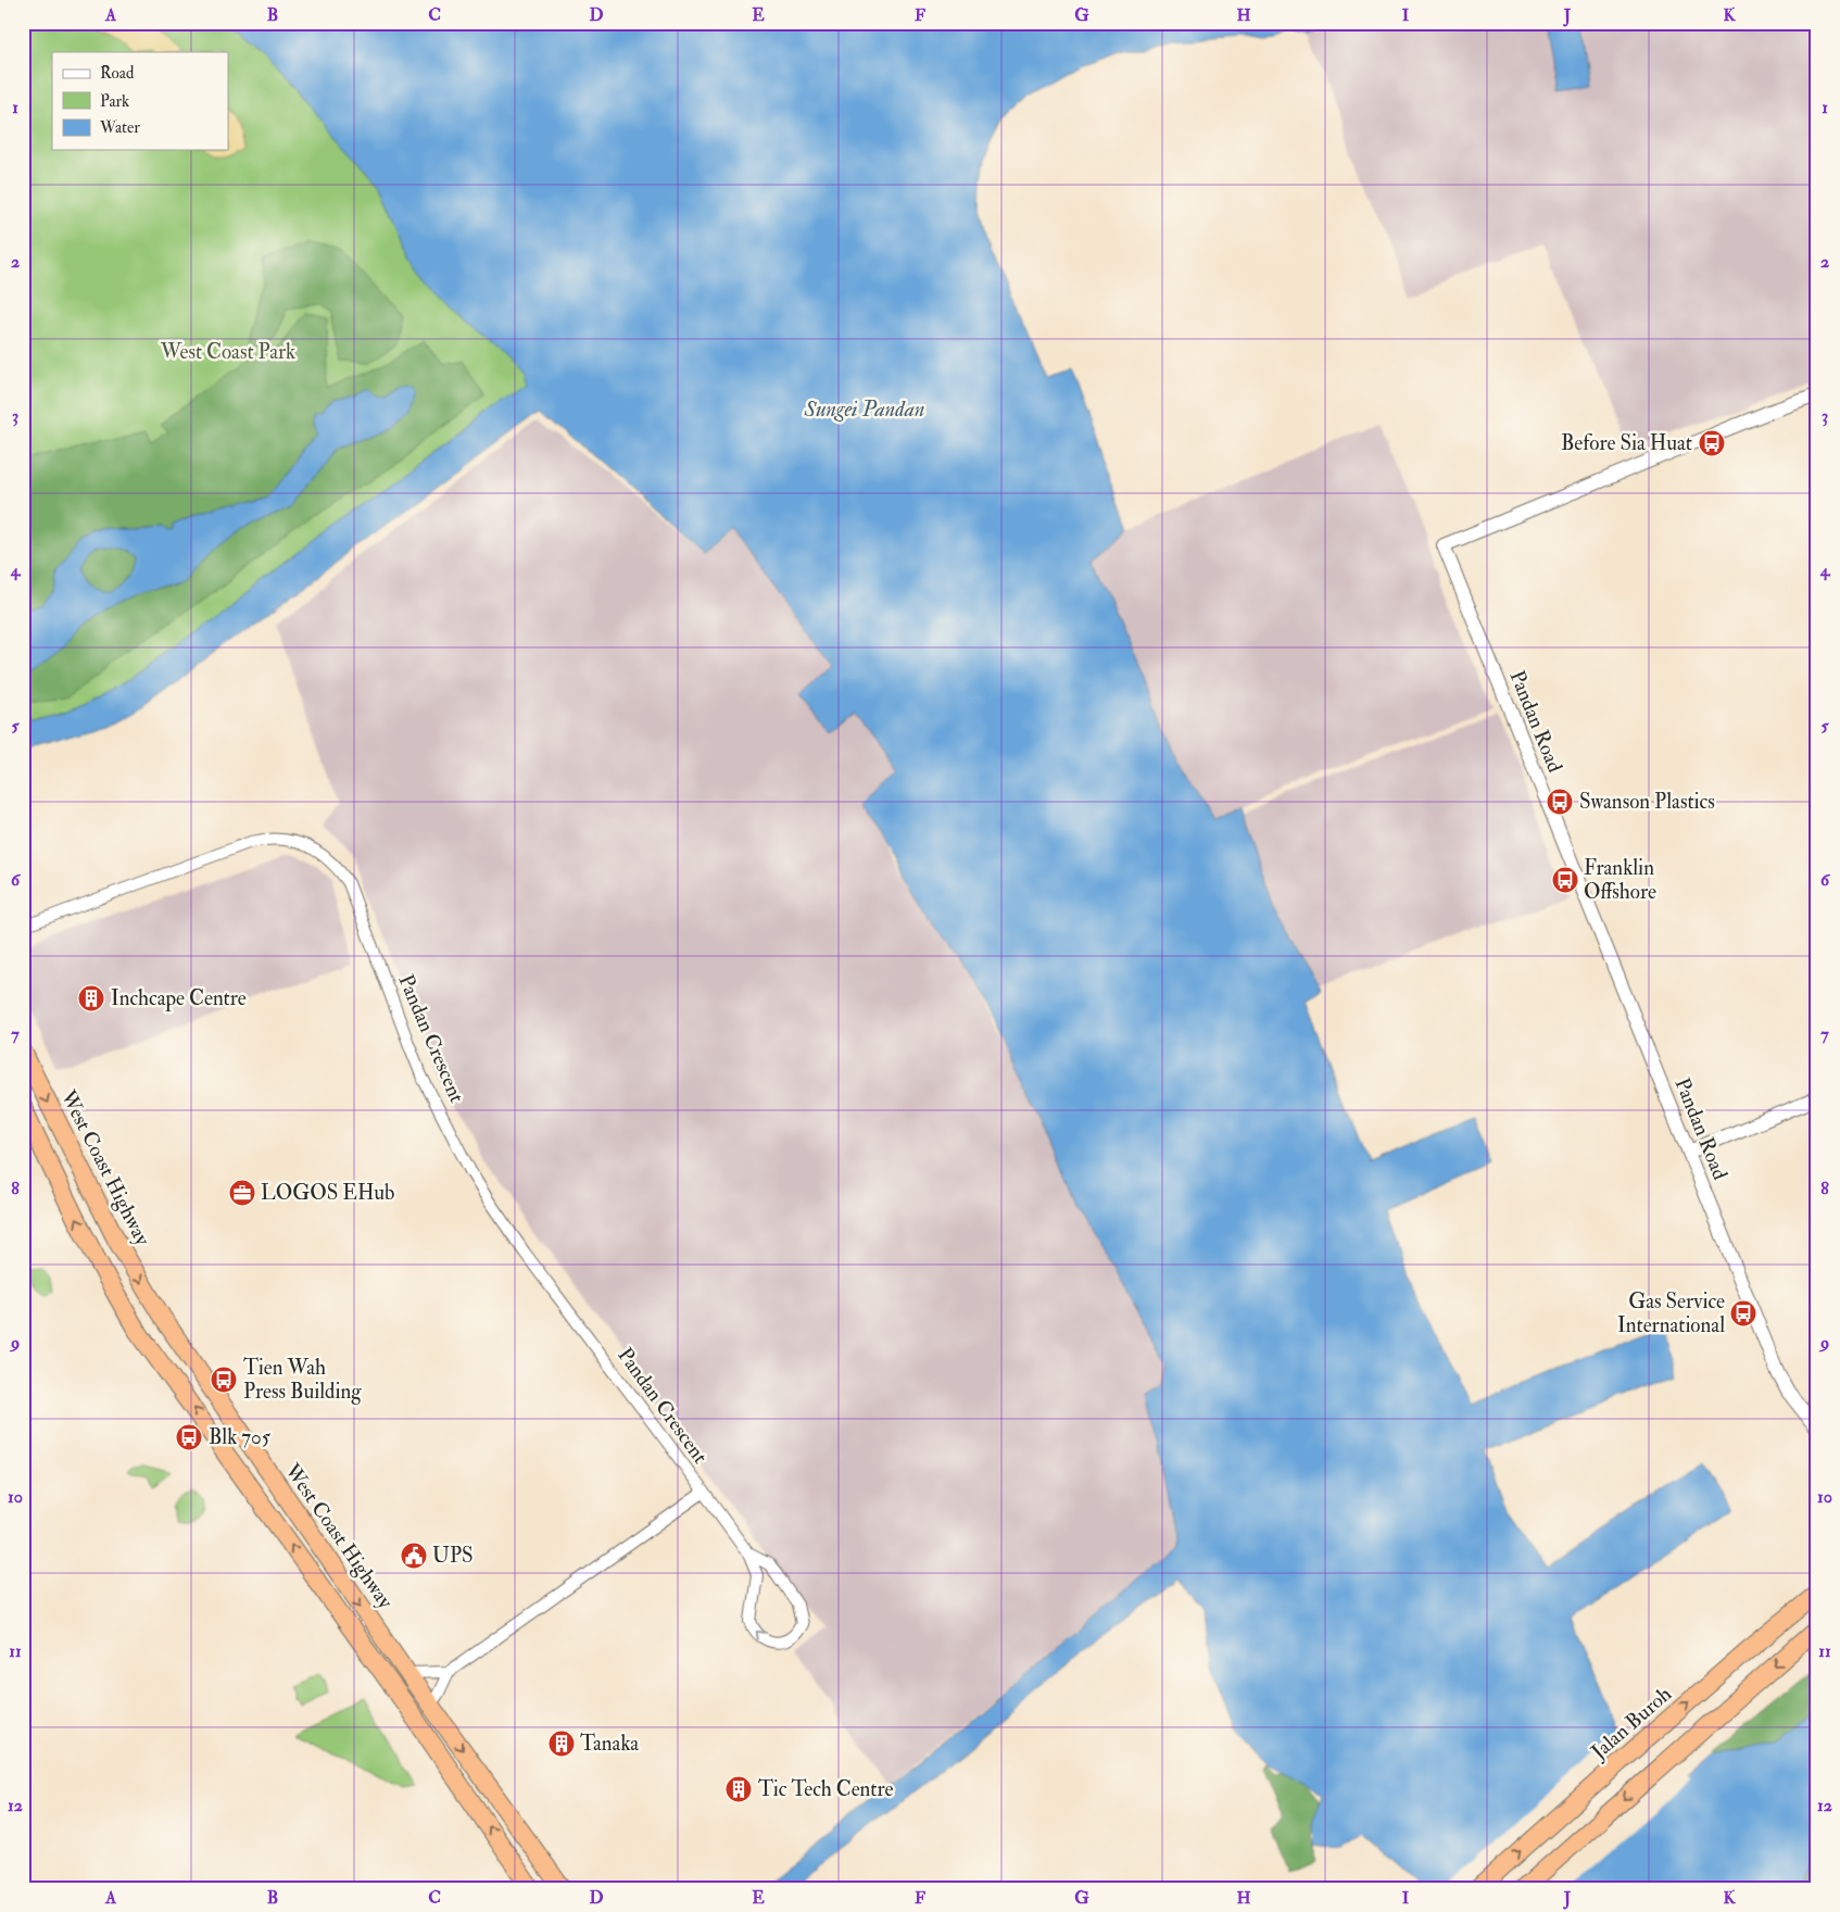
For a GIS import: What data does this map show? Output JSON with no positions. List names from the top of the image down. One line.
{"streets":{"highway":["West Coast Highway","Jalan Buroh"],"street":["Pandan Road","Pandan Crescent"]},"crossings":[["Pandan Crescent","West Coast Highway"]],"water":["Sungei Pandan"],"parks":["West Coast Park"],"places":{"bus stop":["Before Sia Huat","Swanson Plastics","Franklin Offshore","Gas Service International","Tien Wah Press Building","Blk 705"],"building":["Inchcape Centre","Tanaka","Tic Tech Centre"],"office":["LOGOS EHub"],"public building":["UPS"]},"legend":["Road","Park","Water"],"grid":{"columns":["A","B","C","D","E","F","G","H","I","J","K"],"rows":["1","2","3","4","5","6","7","8","9","10","11","12"]}}
